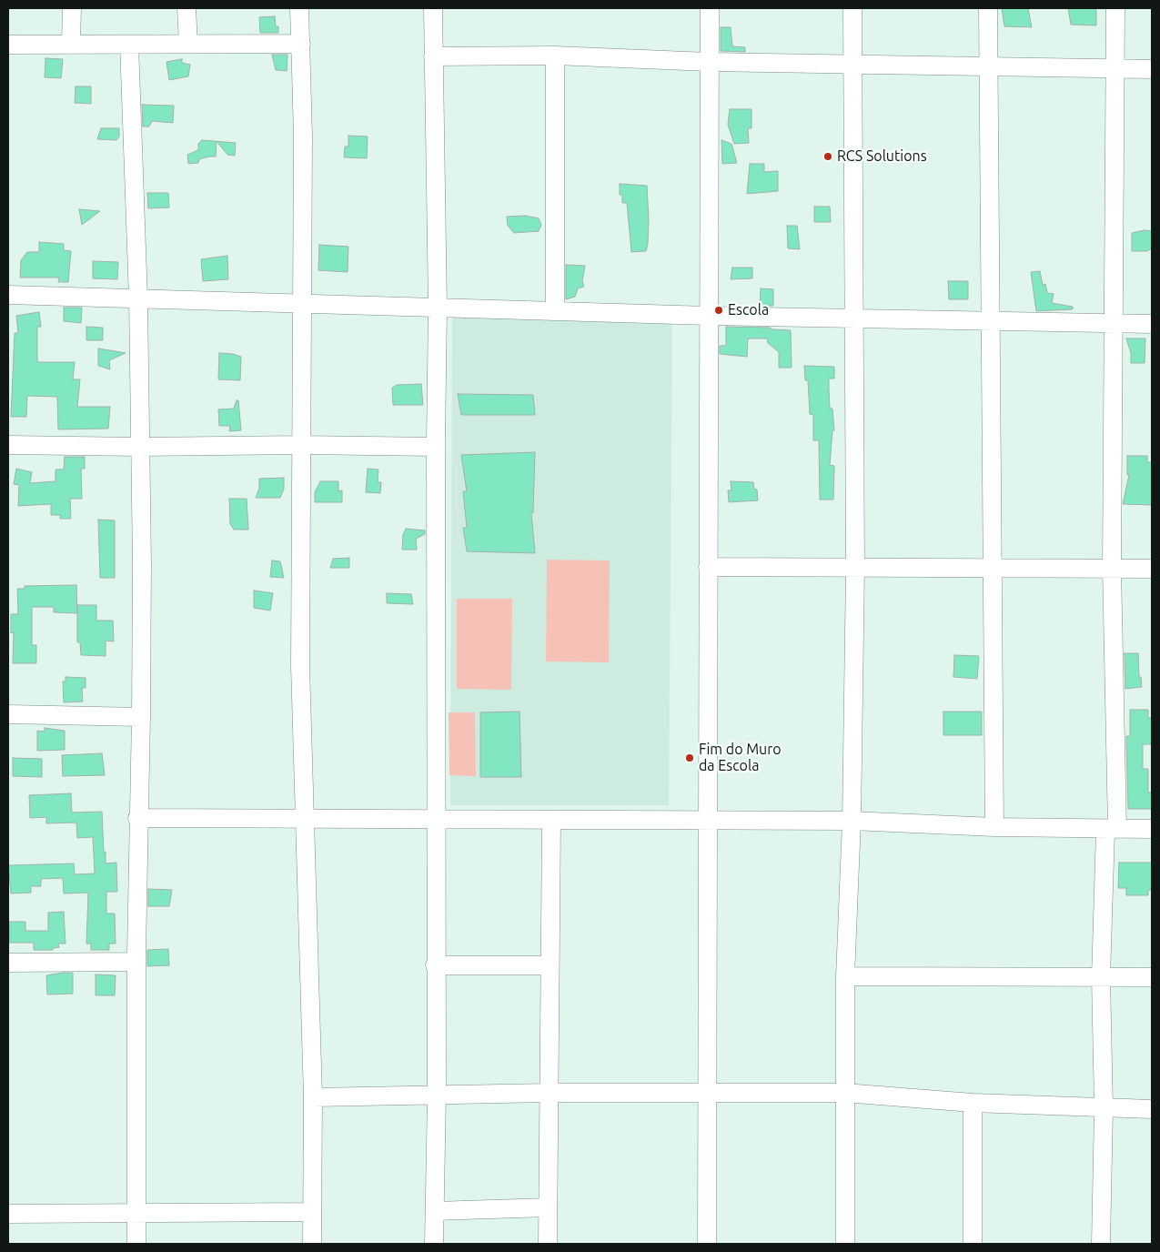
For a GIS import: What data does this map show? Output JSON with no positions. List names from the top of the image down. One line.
{"places":["RCS Solutions","Escola","Fim do Muro da Escola"]}
